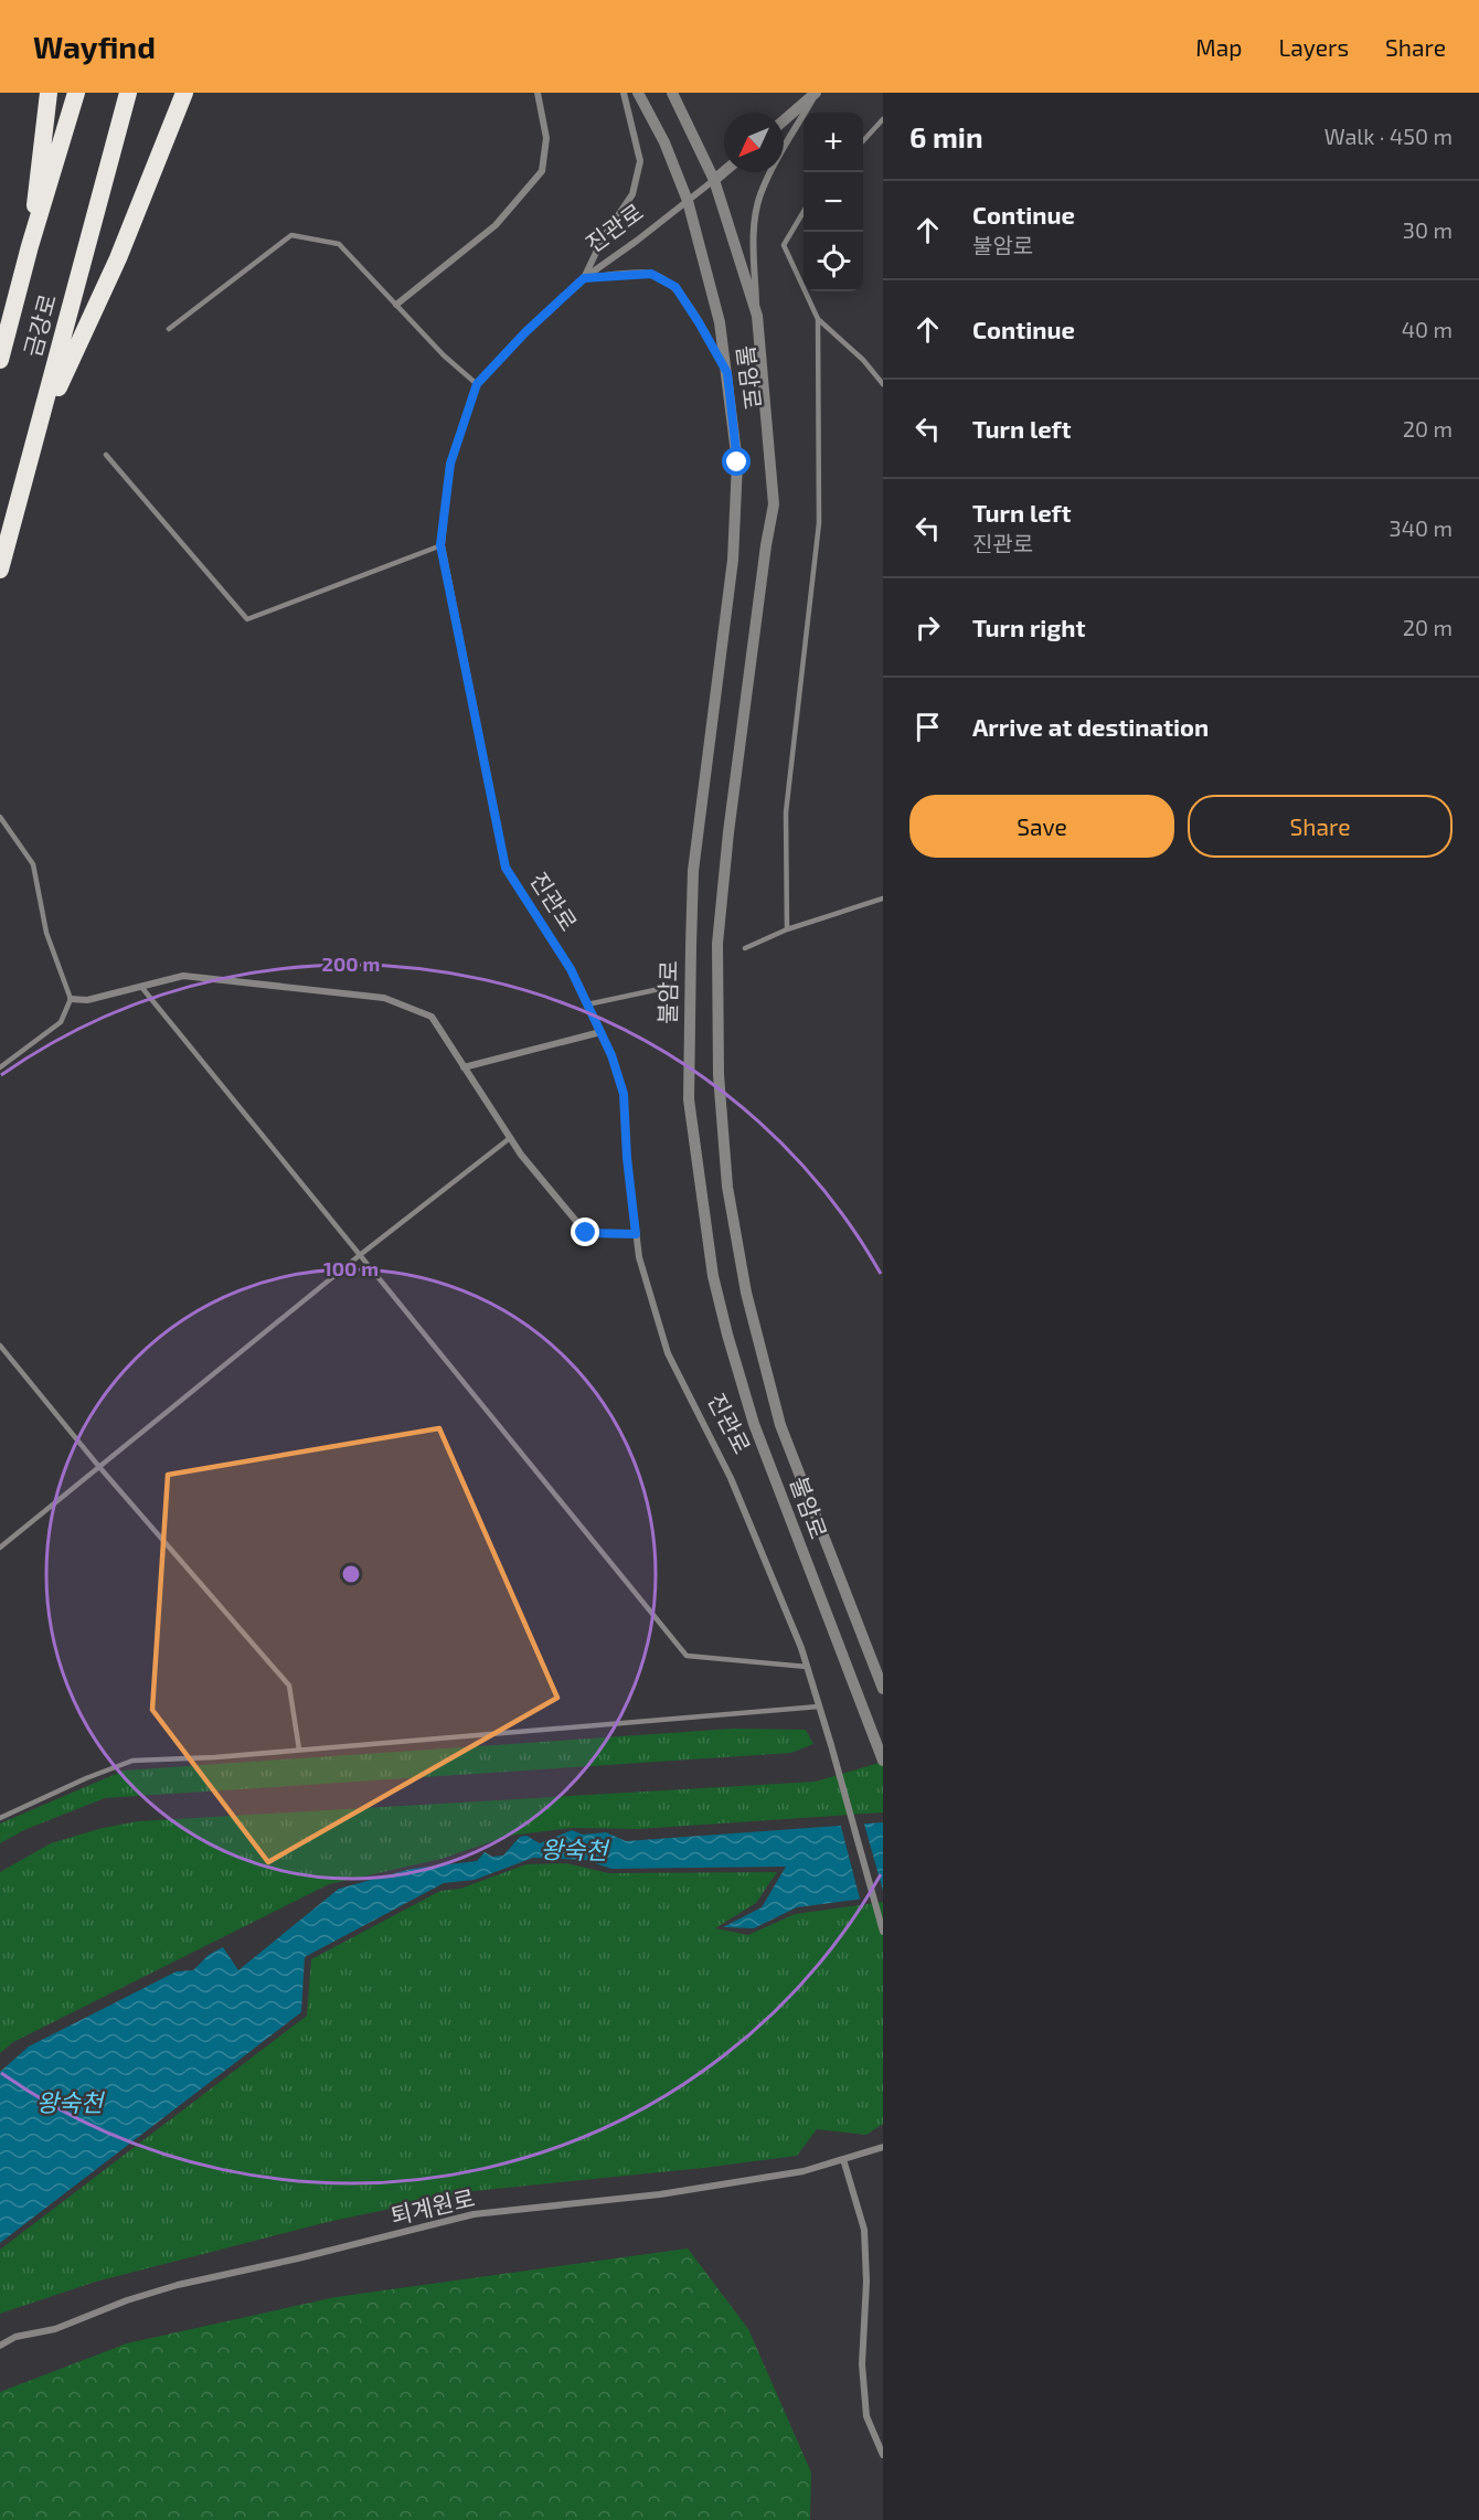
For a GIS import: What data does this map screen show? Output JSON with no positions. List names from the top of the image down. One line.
{"streets":{"highway":["금강로"],"street":["진관로","불암로","퇴계원로"]},"crossings":[["진관로","불암로"]],"water":["왕숙천"],"north":"bottom left","page":{"header":"Wayfind","nav":["Map","Layers","Share"],"heading":["6 min","Walk · 450 m"],"map_buttons":["+","−"],"list":[["Continue","불암로","30 m"],["Continue","40 m"],["Turn left","20 m"],["Turn left","진관로","340 m"],["Turn right","20 m"],"Arrive at destination"],"buttons":["Save","Share"]},"rings":["200 m","100 m"]}
